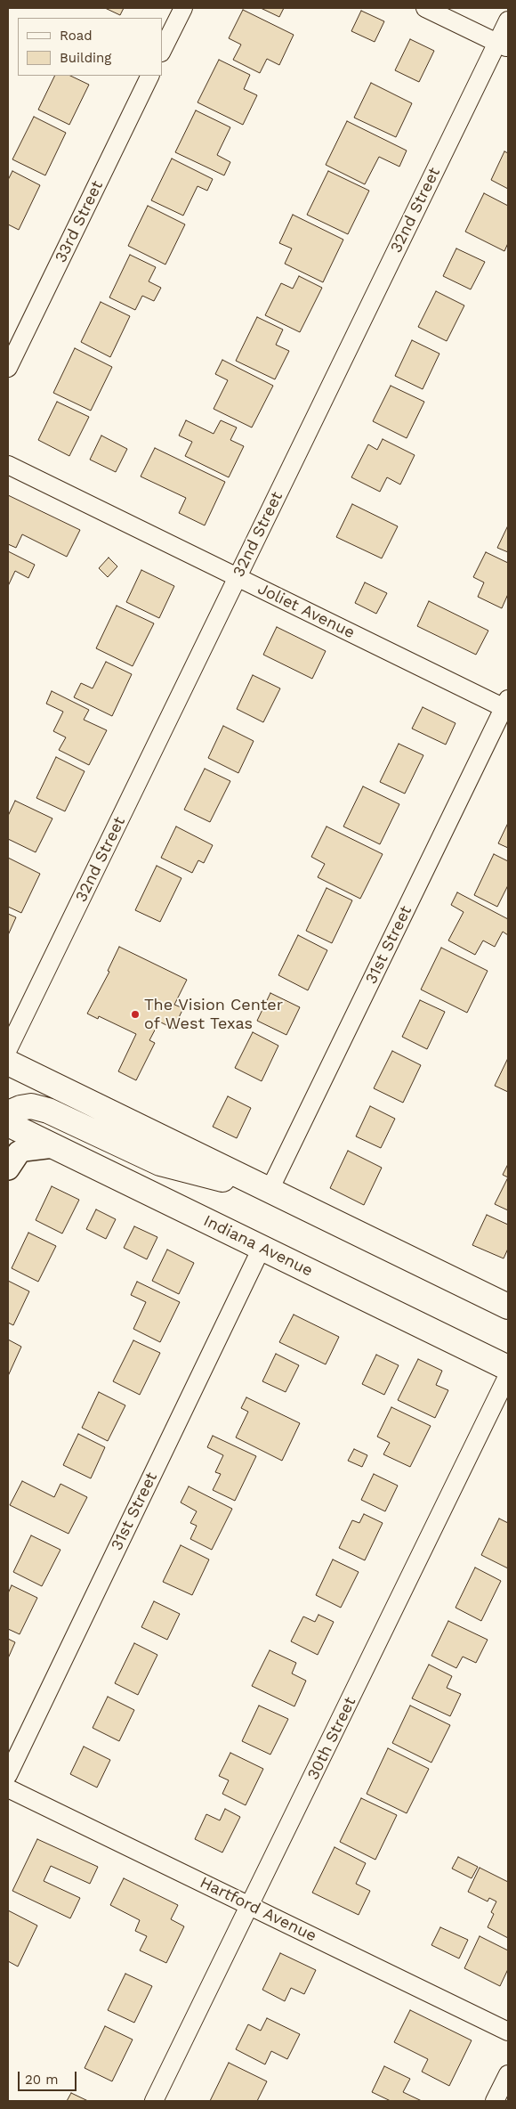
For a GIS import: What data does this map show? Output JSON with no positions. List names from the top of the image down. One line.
{"streets":{"main road":["Indiana Avenue"],"street":["32nd Street","33rd Street","Joliet Avenue","31st Street","30th Street","Hartford Avenue"]},"crossings":[["32nd Street","Joliet Avenue"],["Joliet Avenue","31st Street"],["31st Street","Indiana Avenue"],["30th Street","Hartford Avenue"]],"places":["The Vision Center of West Texas"],"legend":["Road","Building"],"scale_bar":"20 m"}
